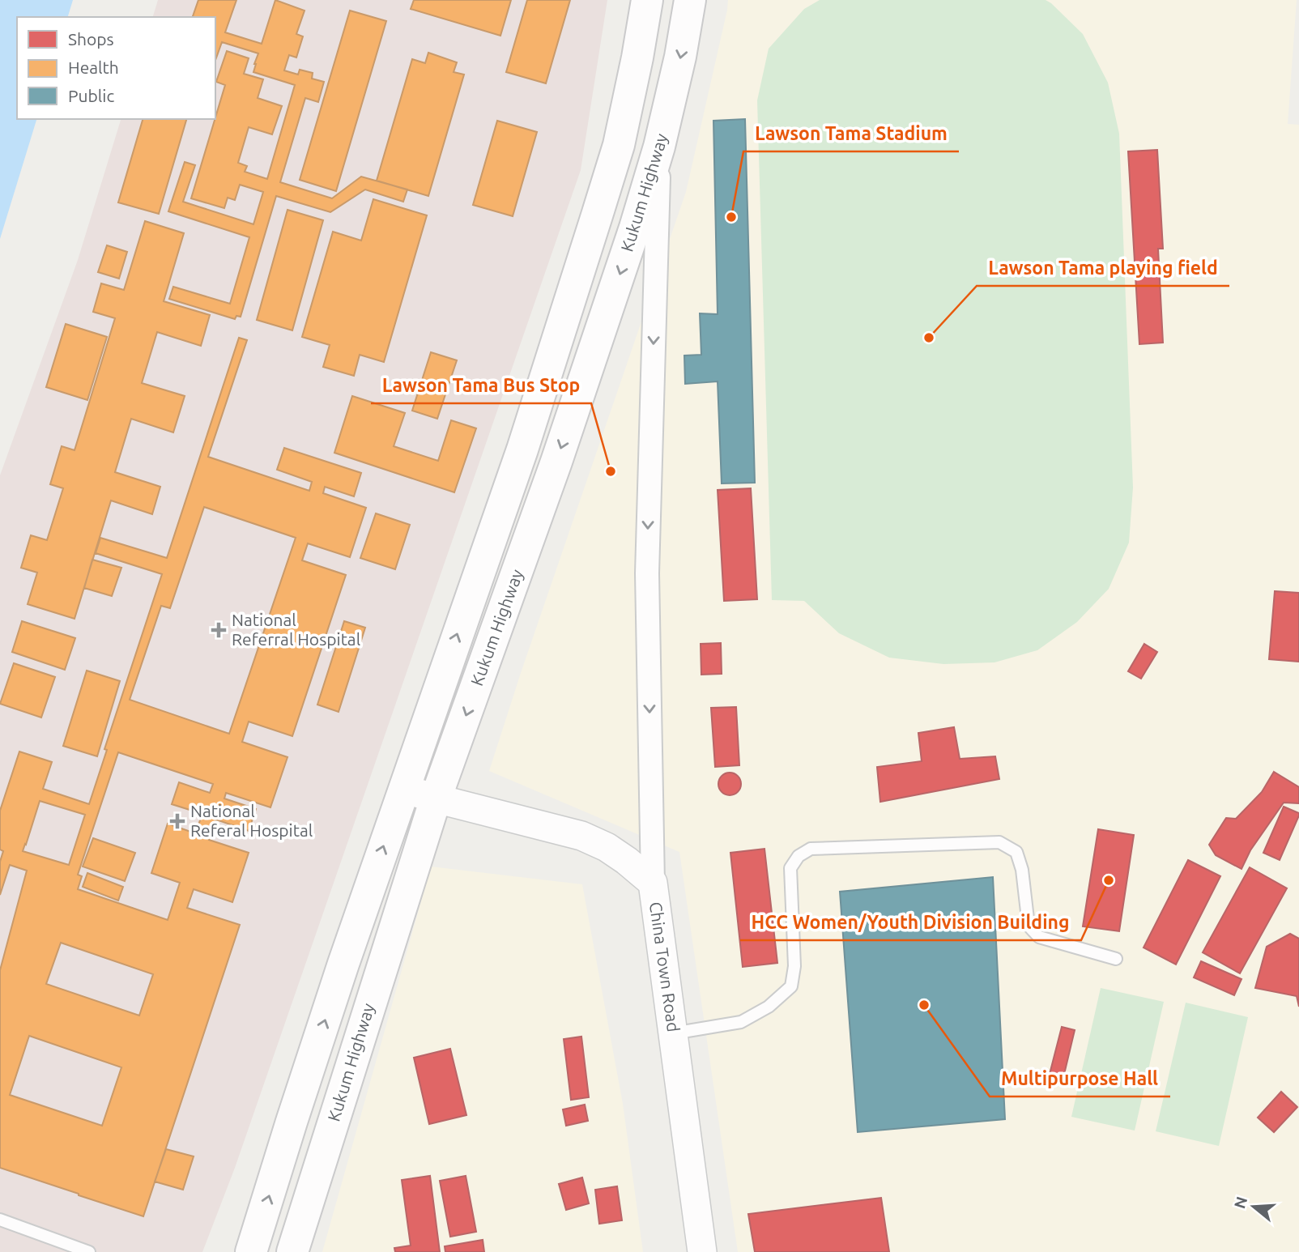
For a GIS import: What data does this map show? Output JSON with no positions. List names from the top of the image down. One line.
{"streets":{"main road":["Kukum Highway"],"street":["China Town Road"]},"crossings":[["Kukum Highway","China Town Road"]],"places":{"other":["Lawson Tama Stadium","Lawson Tama playing field","Lawson Tama Bus Stop","HCC Women/Youth Division Building","Multipurpose Hall"],"health":["National Referral Hospital","National Referal Hospital"]},"legend":["Shops","Health","Public"],"north":"left"}
